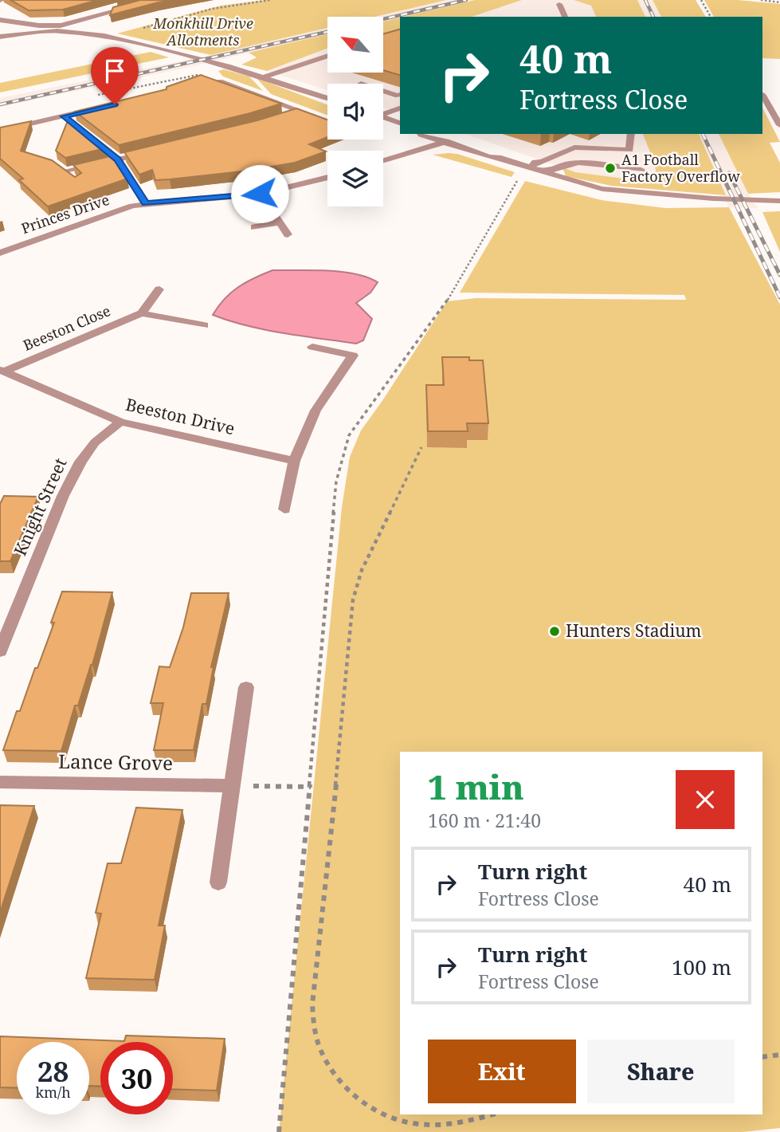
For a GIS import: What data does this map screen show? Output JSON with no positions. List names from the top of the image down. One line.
{"streets":{"street":["Princes Drive","Beeston Close","Beeston Drive","Knight Street","Lance Grove"]},"crossings":[["Beeston Close","Beeston Drive"],["Beeston Drive","Knight Street"]],"parks":["Monkhill Drive Allotments"],"places":["A1 Football Factory Overflow","Hunters Stadium"],"north":"top left","page":{"turn":["40 m","Fortress Close"],"heading":["1 min","160 m · 21:40"],"list":[{"name":"Turn right","note":"Fortress Close","value":"40 m"},{"name":"Turn right","note":"Fortress Close","value":"100 m"}],"buttons":["Exit","Share"],"speed":"28 km/h","limit":"30"}}
